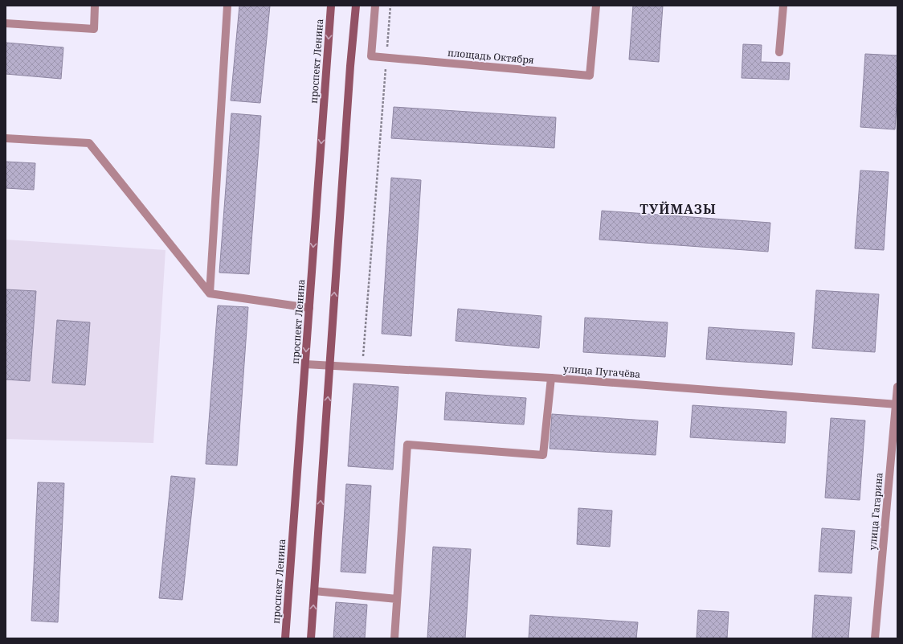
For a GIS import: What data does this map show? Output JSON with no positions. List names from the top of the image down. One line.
{"streets":{"street":["площадь Октября","проспект Ленина","улица Пугачёва","улица Гагарина"]},"crossings":[["проспект Ленина","улица Пугачёва"],["улица Пугачёва","улица Гагарина"]],"districts":["ТУЙМАЗЫ"]}
